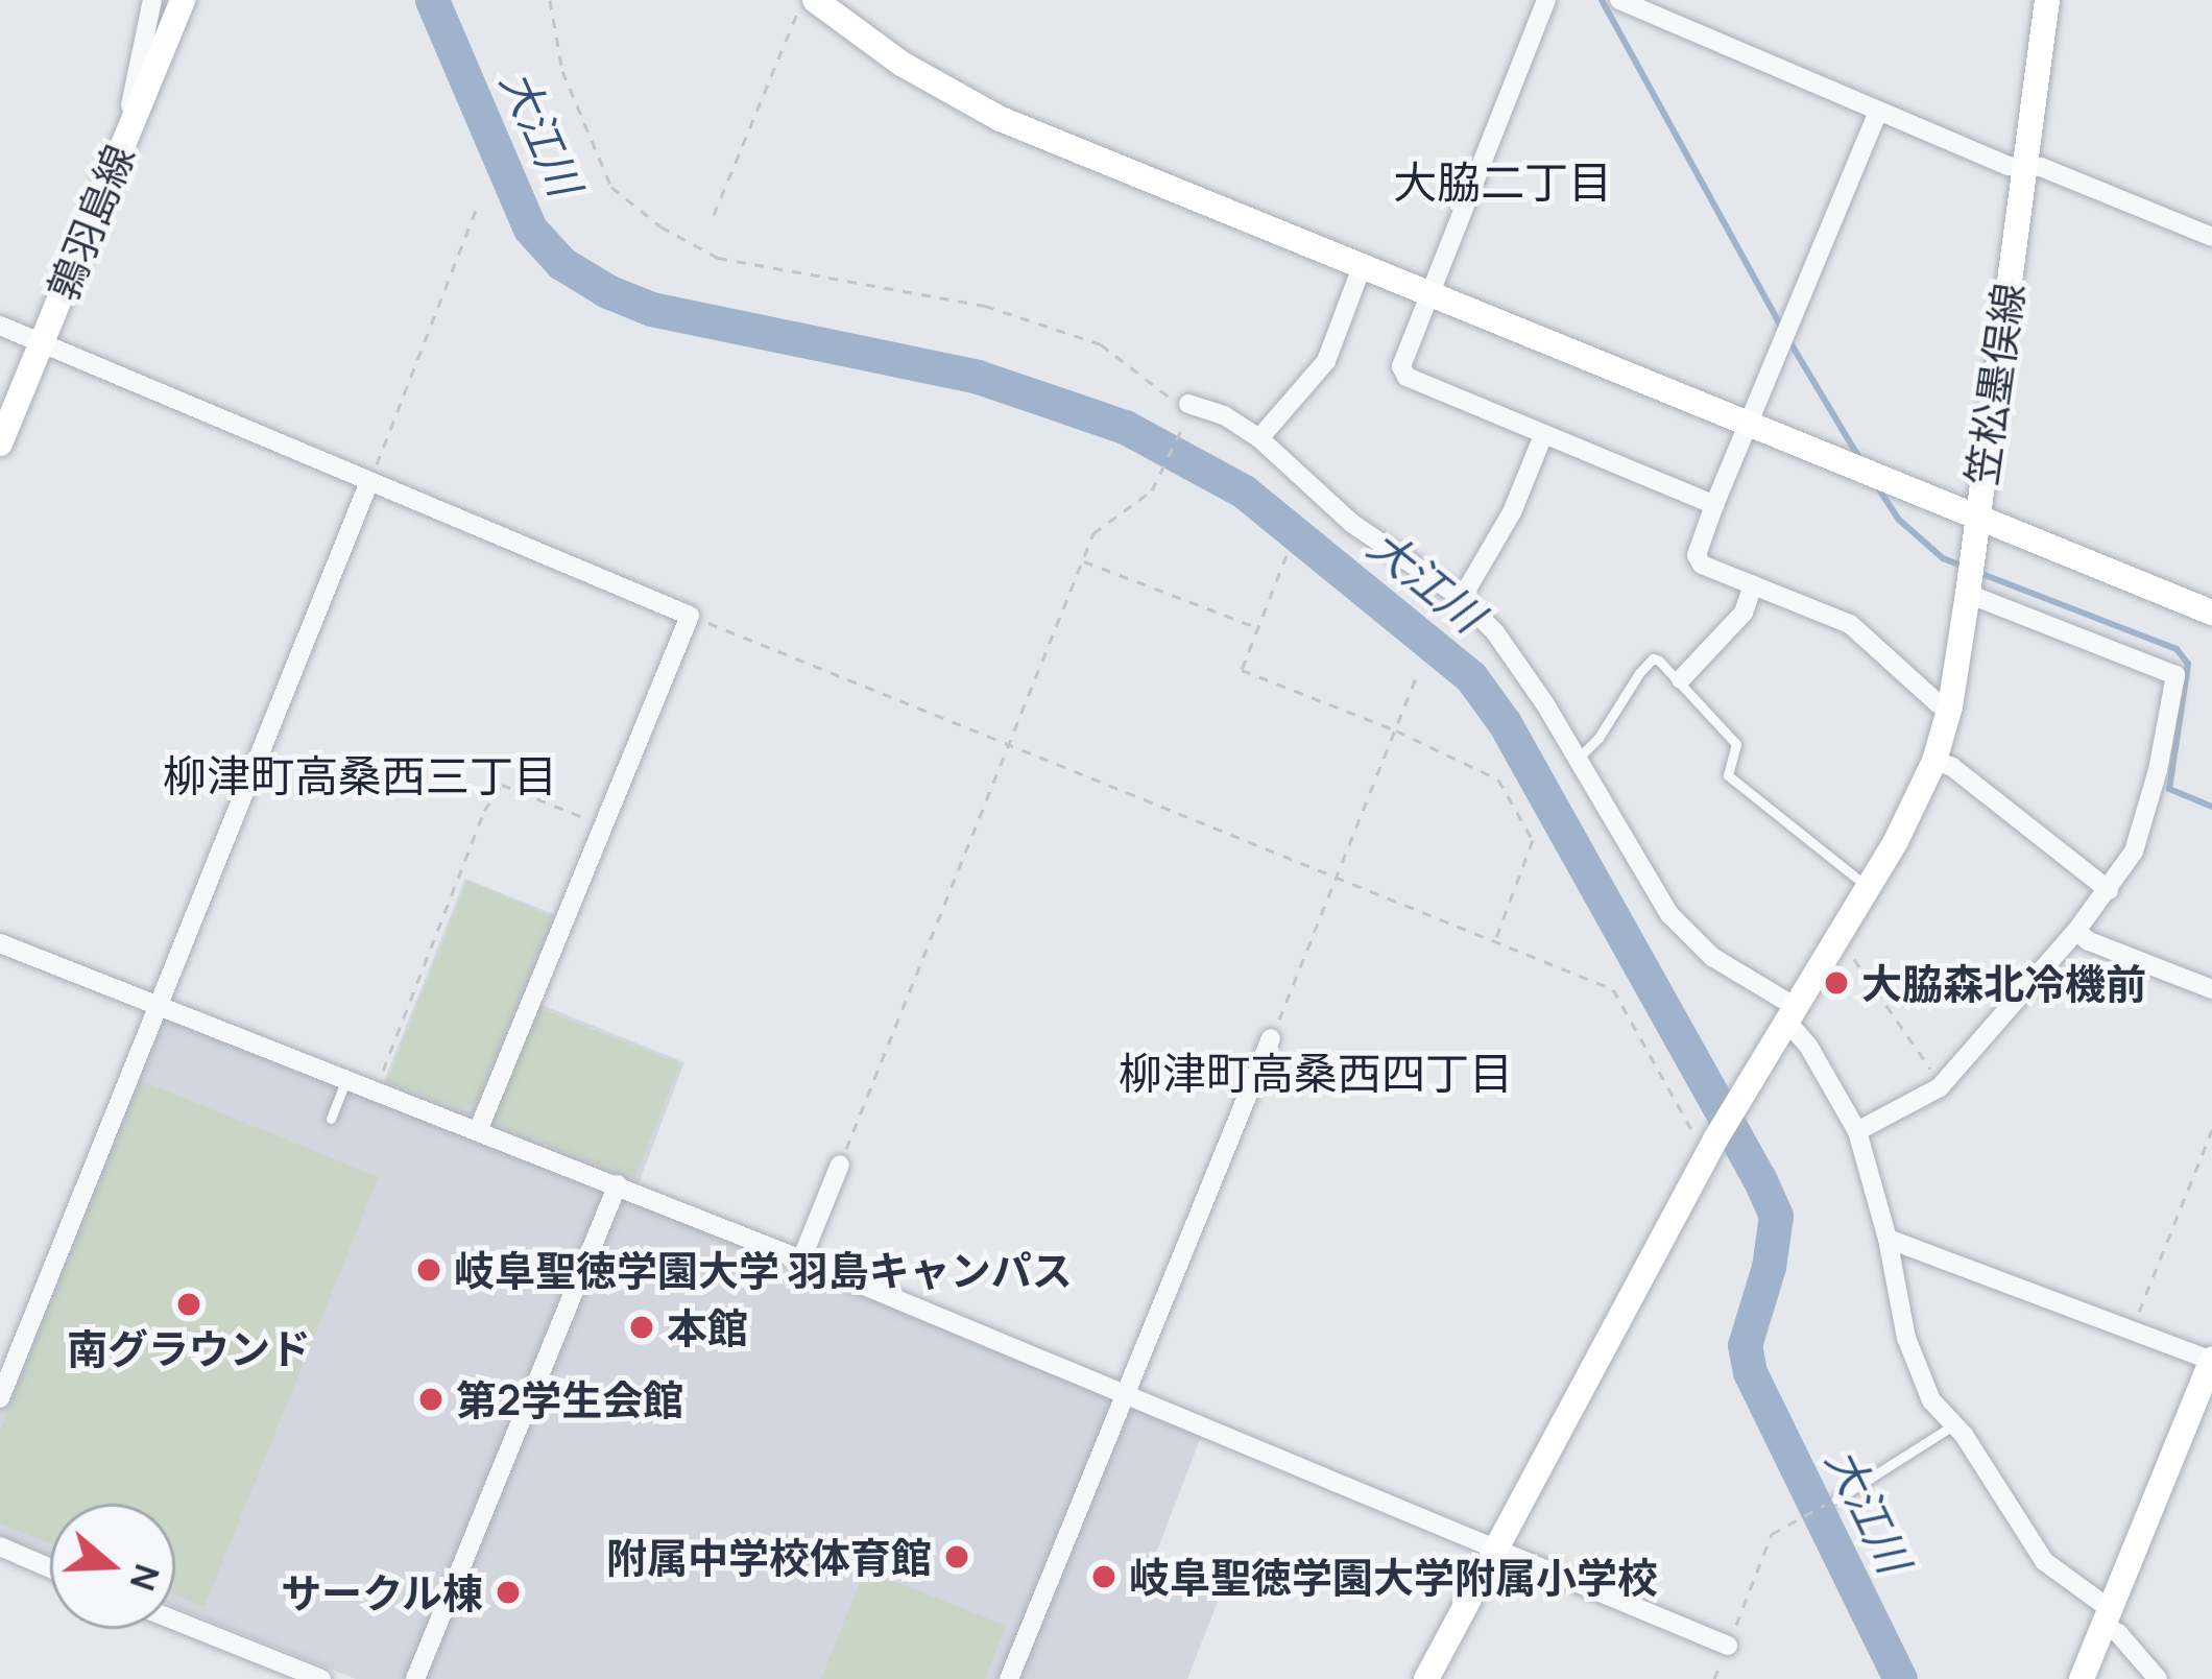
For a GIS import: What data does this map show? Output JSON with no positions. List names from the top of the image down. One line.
{"streets":{"street":["鶉羽島線","笠松墨俣線"]},"districts":["大脇二丁目","柳津町高桑西三丁目","柳津町高桑西四丁目"],"water":["大江川"],"places":["大脇森北冷機前","岐阜聖徳学園大学 羽島キャンパス","南グラウンド","本館","第2学生会館","附属中学校体育館","岐阜聖徳学園大学附属小学校","サークル棟"],"north":"right"}
